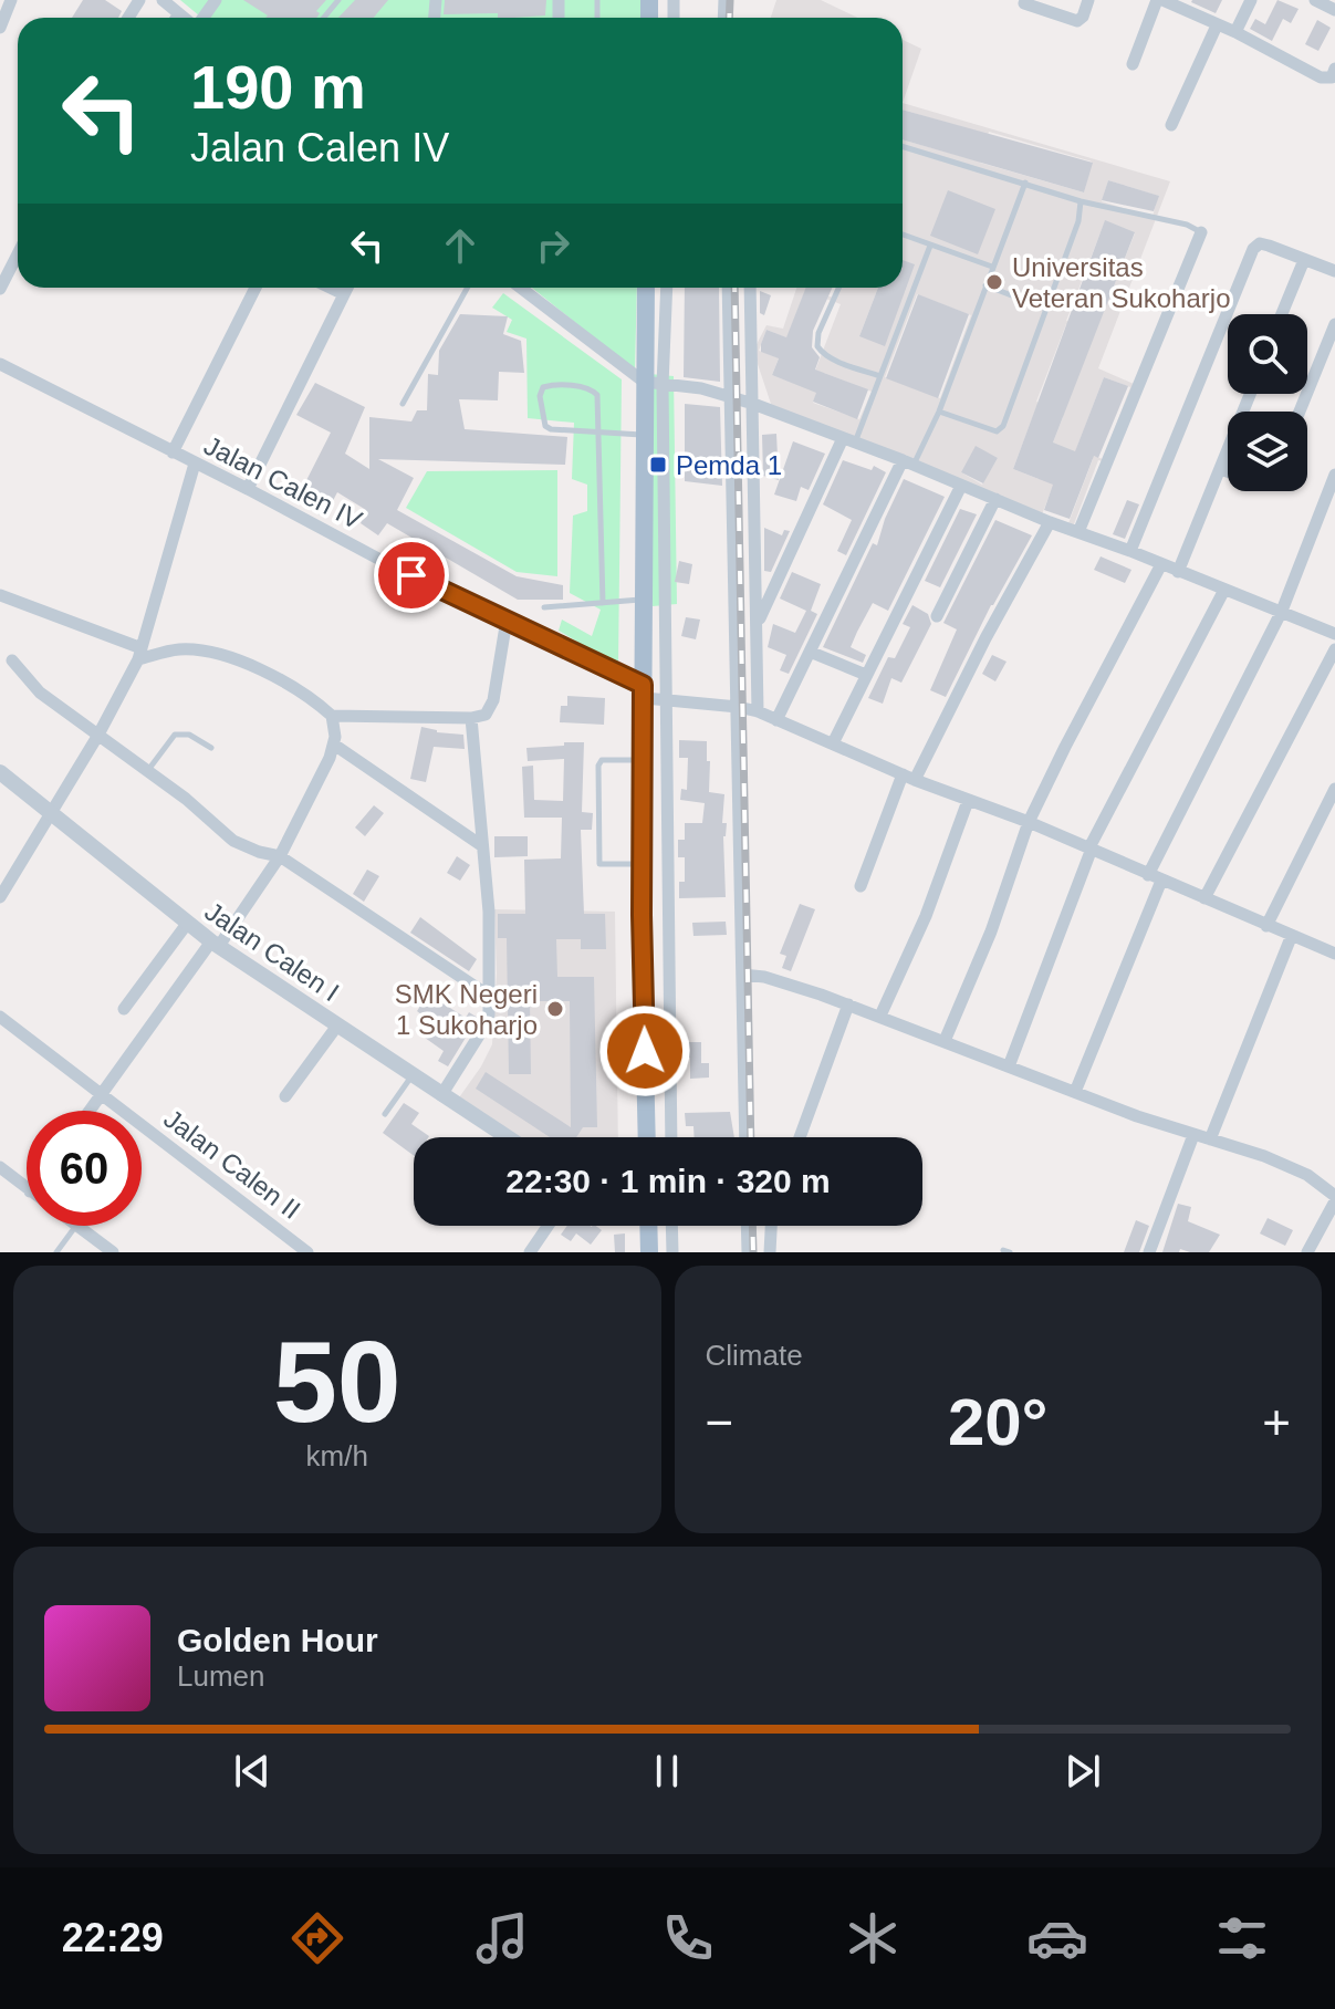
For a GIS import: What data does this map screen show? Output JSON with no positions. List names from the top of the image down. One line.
{"streets":{"street":["Jalan Calen IV","Jalan Calen I","Jalan Calen II"]},"places":{"other":["Universitas Veteran Sukoharjo","SMK Negeri 1 Sukoharjo"],"transit":["Pemda 1"]},"page":{"turn":["190 m","Jalan Calen IV"],"limit":"60","trip":"22:30 · 1 min · 320 m","tile":[["50","km/h"],"Climate"],"heat":["−","20°","+"],"song":["Golden Hour","Lumen"],"tabs":"22:29"}}
